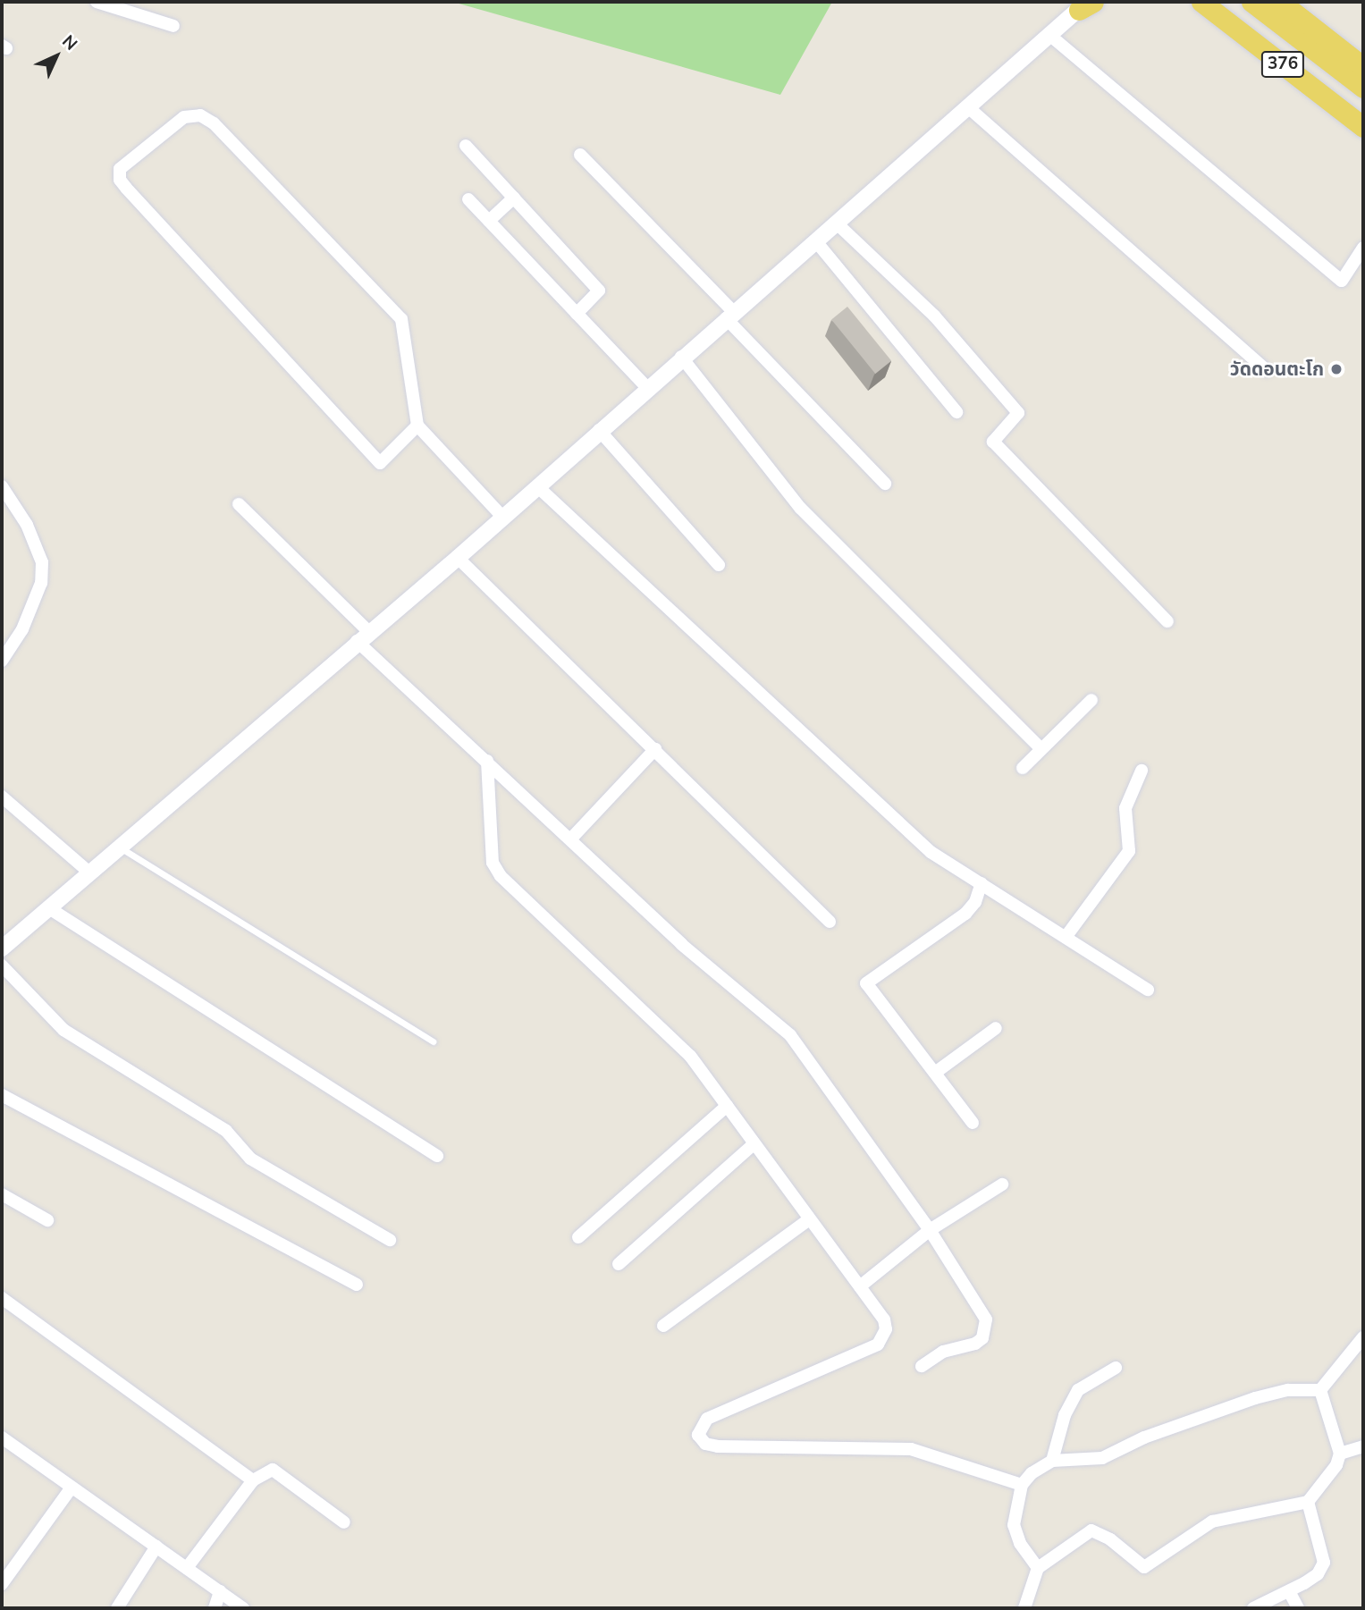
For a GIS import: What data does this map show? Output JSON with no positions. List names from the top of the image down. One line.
{"streets":{"main road":["376"]},"places":["วัดดอนตะโก"],"north":"top right"}
